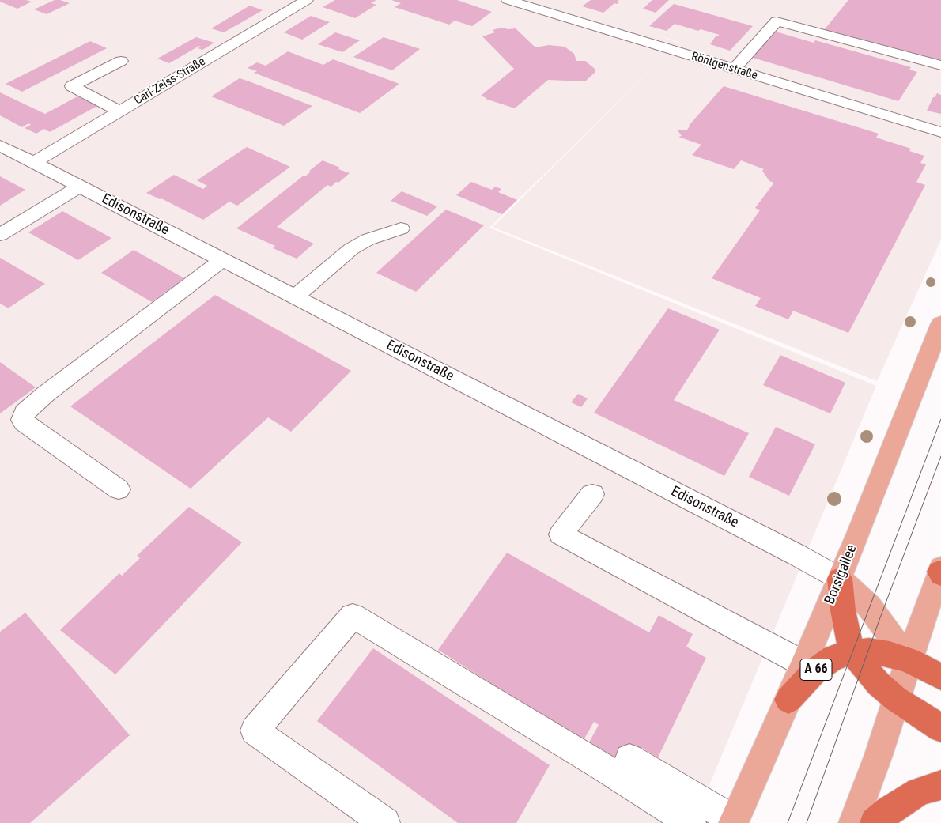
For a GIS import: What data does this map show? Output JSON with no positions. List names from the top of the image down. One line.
{"streets":{"highway":["A 66"],"main road":["Borsigallee"],"street":["Röntgenstraße","Carl-Zeiss-Straße","Edisonstraße"]},"crossings":[["Carl-Zeiss-Straße","Edisonstraße"],["Edisonstraße","Borsigallee"],["Borsigallee","A 66"]]}
